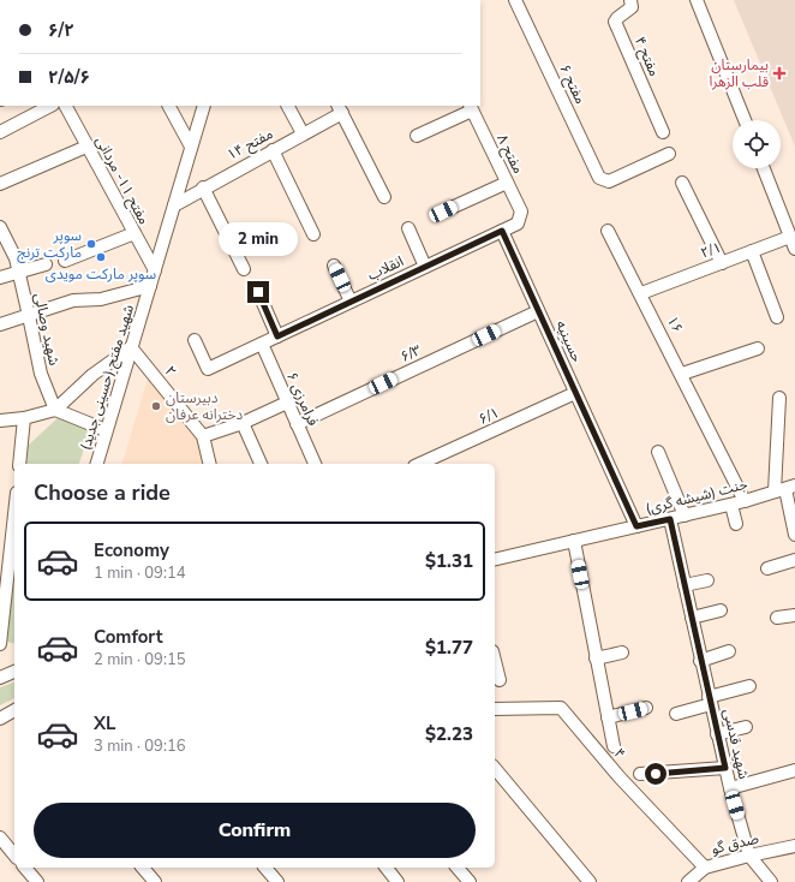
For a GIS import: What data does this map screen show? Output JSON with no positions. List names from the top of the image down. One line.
{"streets":{"street":["مفتح ۴","مفتح ۶","مفتح ۱۴","مفتح ۸","مفتح ۱۱- مردانی","۲/۱","انقلاب","۱۶","شهید وصالی","حسینیه","۶/۳","۲","شهید مفتح (حسینی جدید)","فرامرزی ۶","۶/۱","جنت (شیشه گری)","شهید قدسی","۴","صدق گو"]},"crossings":[["مفتح ۱۴","شهید مفتح (حسینی جدید)"],["مفتح ۸","انقلاب"],["مفتح ۱۱- مردانی","شهید مفتح (حسینی جدید)"],["۲/۱","۱۶"],["انقلاب","حسینیه"],["انقلاب","فرامرزی ۶"],["۱۶","جنت (شیشه گری)"],["حسینیه","۶/۳"],["حسینیه","۶/۱"],["حسینیه","جنت (شیشه گری)"],["۶/۳","فرامرزی ۶"],["۲","شهید مفتح (حسینی جدید)"],["جنت (شیشه گری)","شهید قدسی"],["شهید قدسی","صدق گو"],["۴","صدق گو"]],"places":{"health":["بیمارستان قلب الزهرا"],"other":["سوپر مارکت ترنج","سوپر مارکت مویدی","دبیرستان دخترانه عرفان"]},"page":{"banner":["۶/۲","۲/۵/۶"],"bubble":"2 min","heading":"Choose a ride","list":[{"name":"Economy","note":"1 min · 09:14","value":"$1.31"},{"name":"Comfort","note":"2 min · 09:15","value":"$1.77"},{"name":"XL","note":"3 min · 09:16","value":"$2.23"}],"buttons":"Confirm"}}
